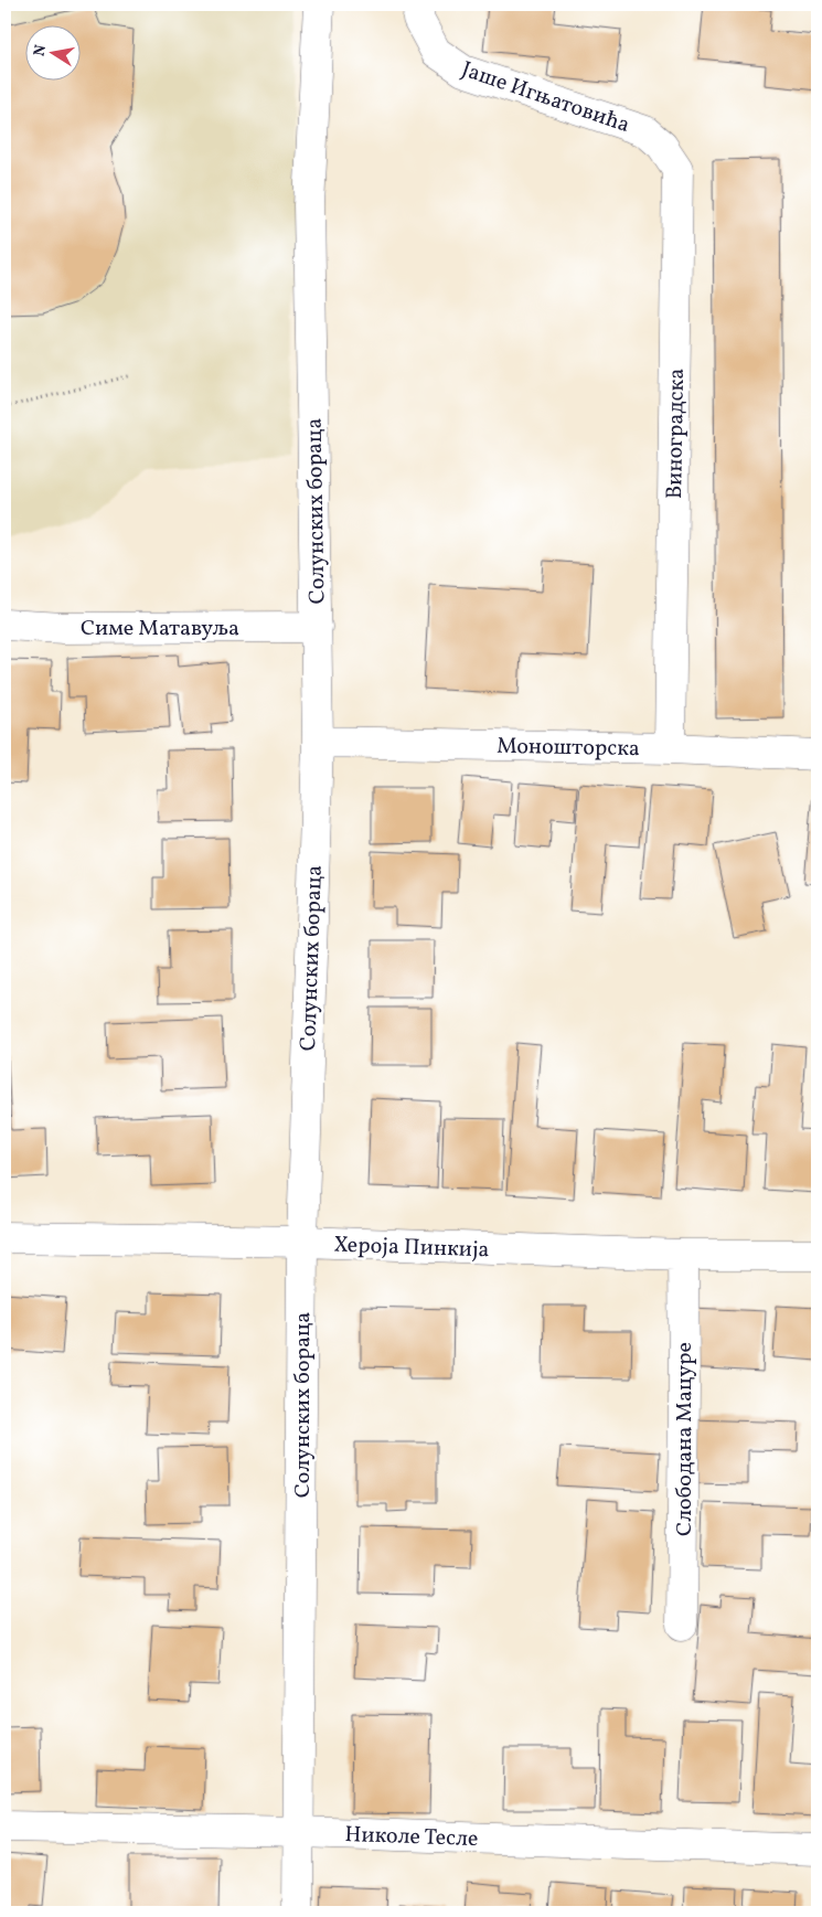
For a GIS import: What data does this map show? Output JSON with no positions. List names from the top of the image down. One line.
{"streets":{"street":["Јаше Игњатовића","Виноградска","Солунских бораца","Симе Матавуља","Моношторска","Хероја Пинкија","Слободана Мацуре","Николе Тесле"]},"crossings":[["Јаше Игњатовића","Виноградска"],["Виноградска","Моношторска"],["Солунских бораца","Симе Матавуља"],["Солунских бораца","Моношторска"],["Солунских бораца","Хероја Пинкија"],["Солунских бораца","Николе Тесле"],["Хероја Пинкија","Слободана Мацуре"]],"north":"left"}
